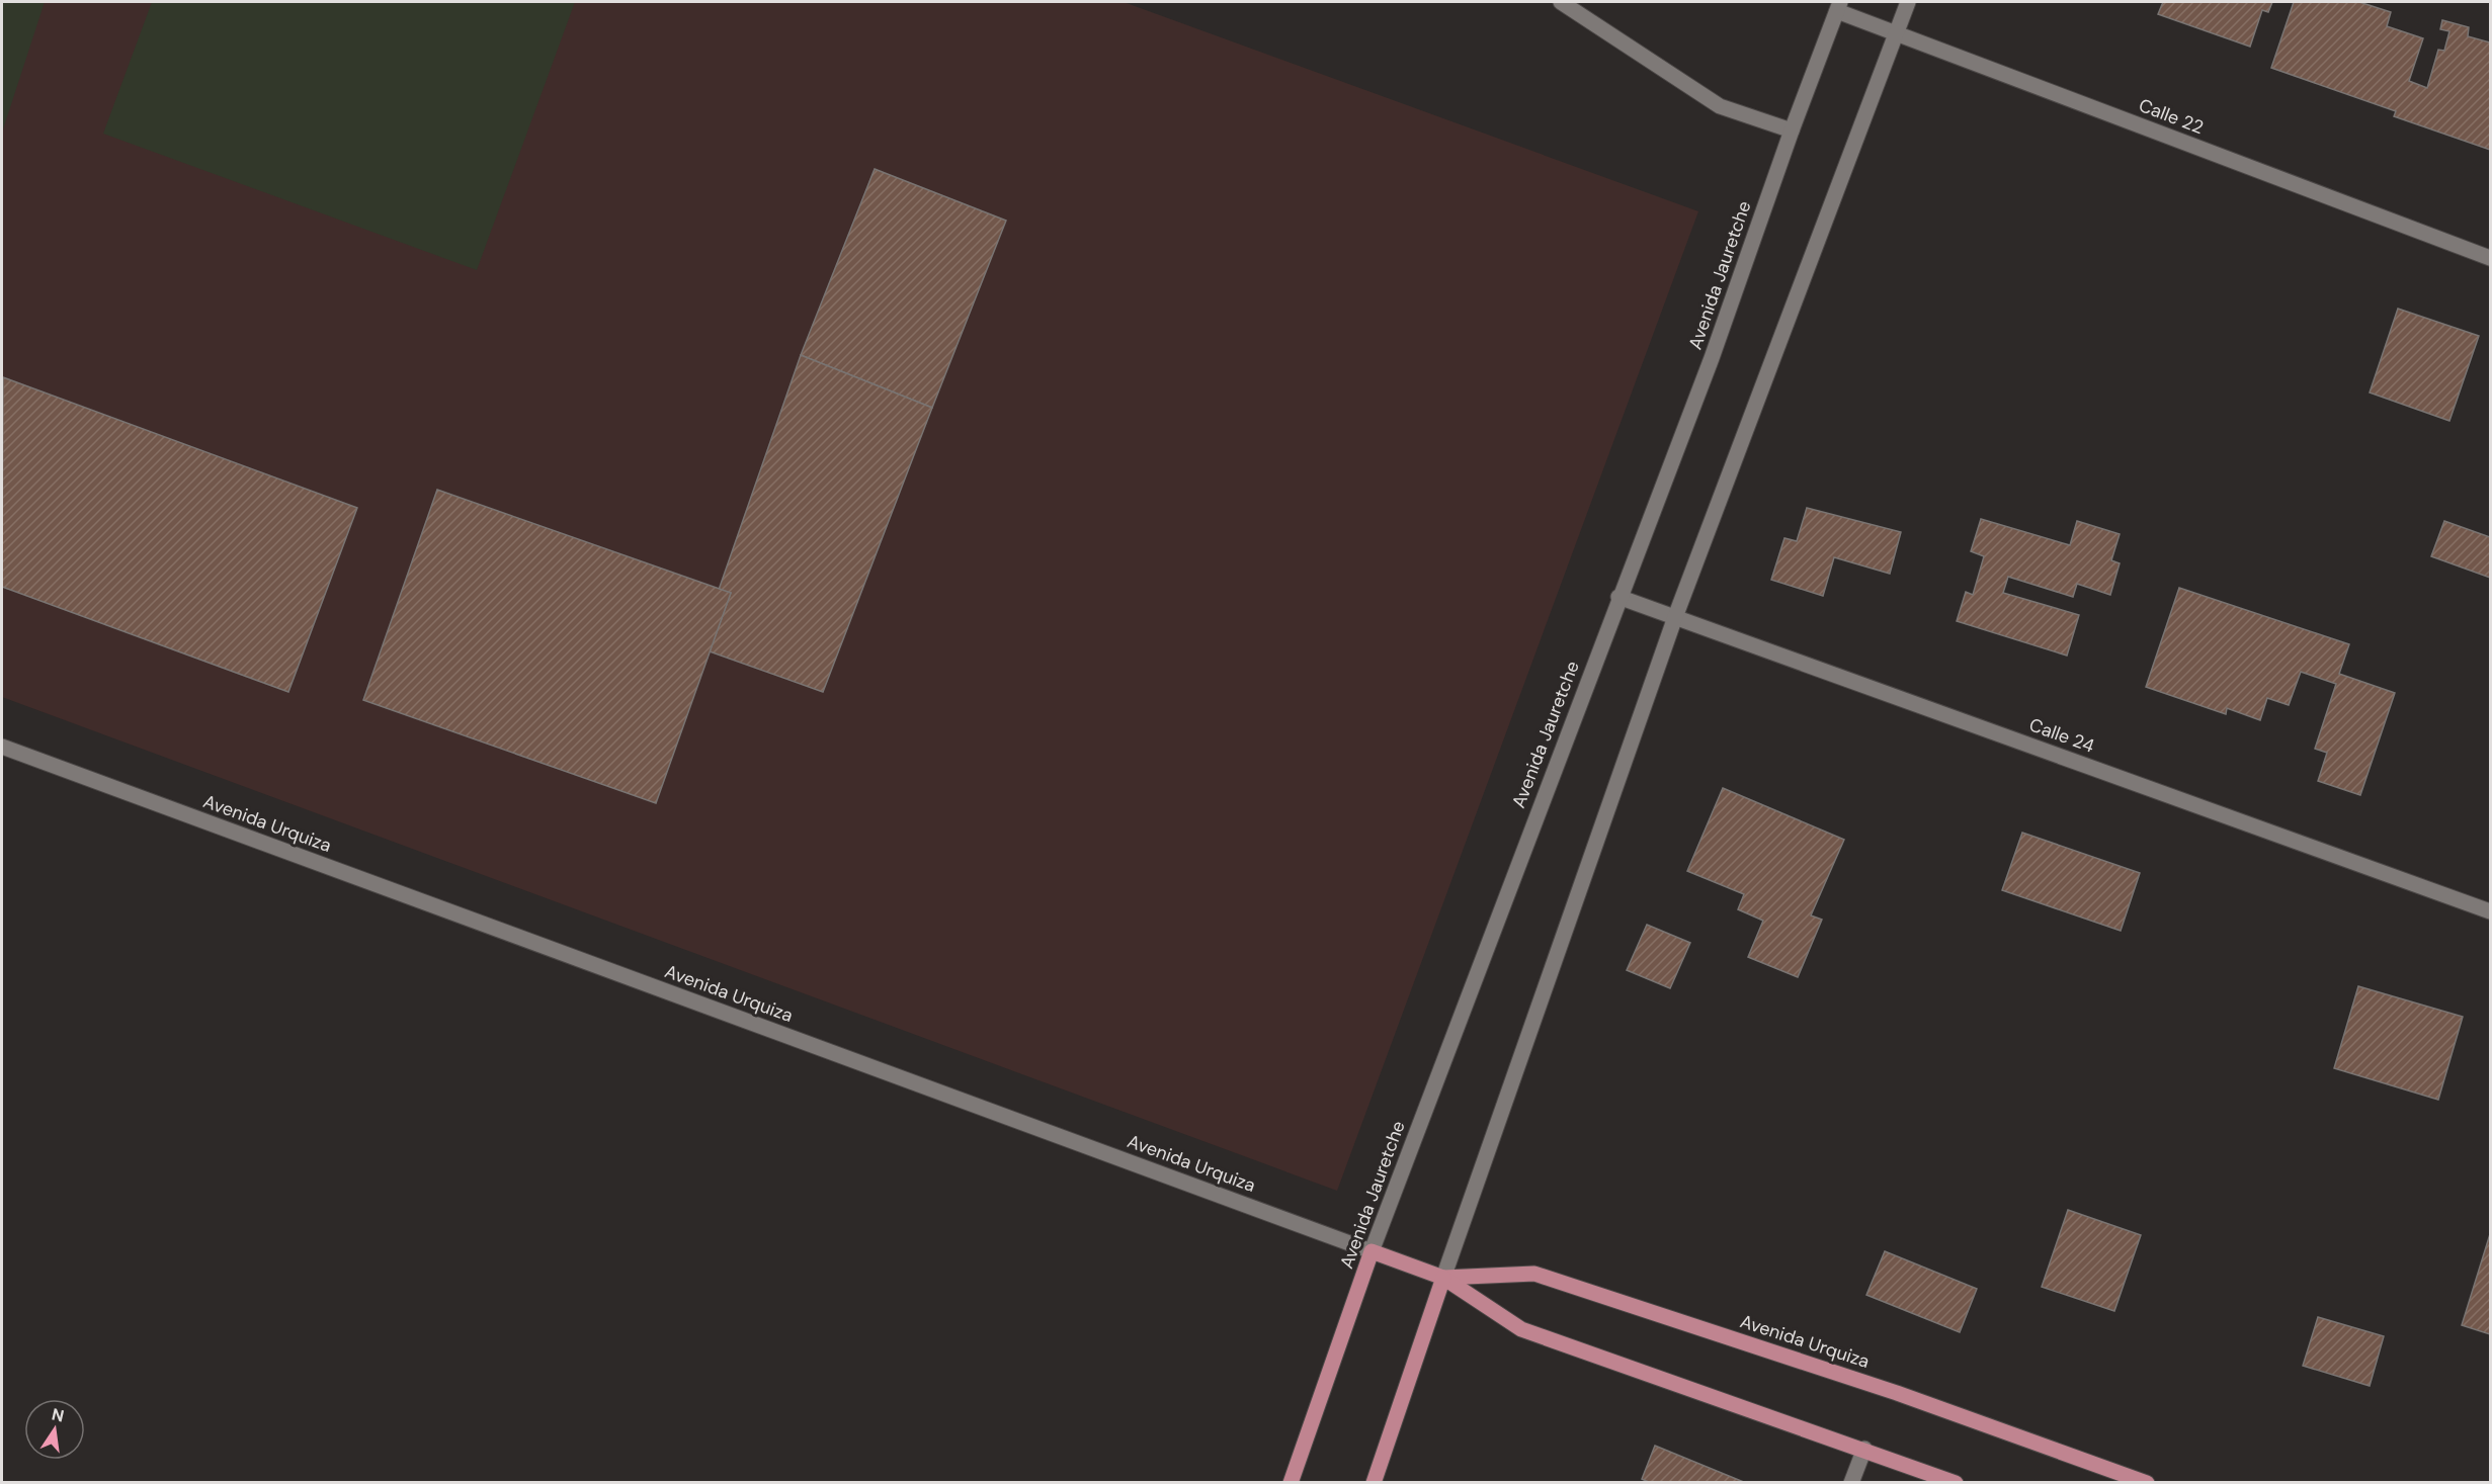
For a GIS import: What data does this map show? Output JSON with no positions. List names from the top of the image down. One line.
{"streets":{"main road":["Calle 22","Avenida Jauretche","Calle 24","Avenida Urquiza"]},"crossings":[["Calle 22","Avenida Jauretche"],["Avenida Jauretche","Calle 24"],["Avenida Jauretche","Avenida Urquiza"]],"north":"top"}
